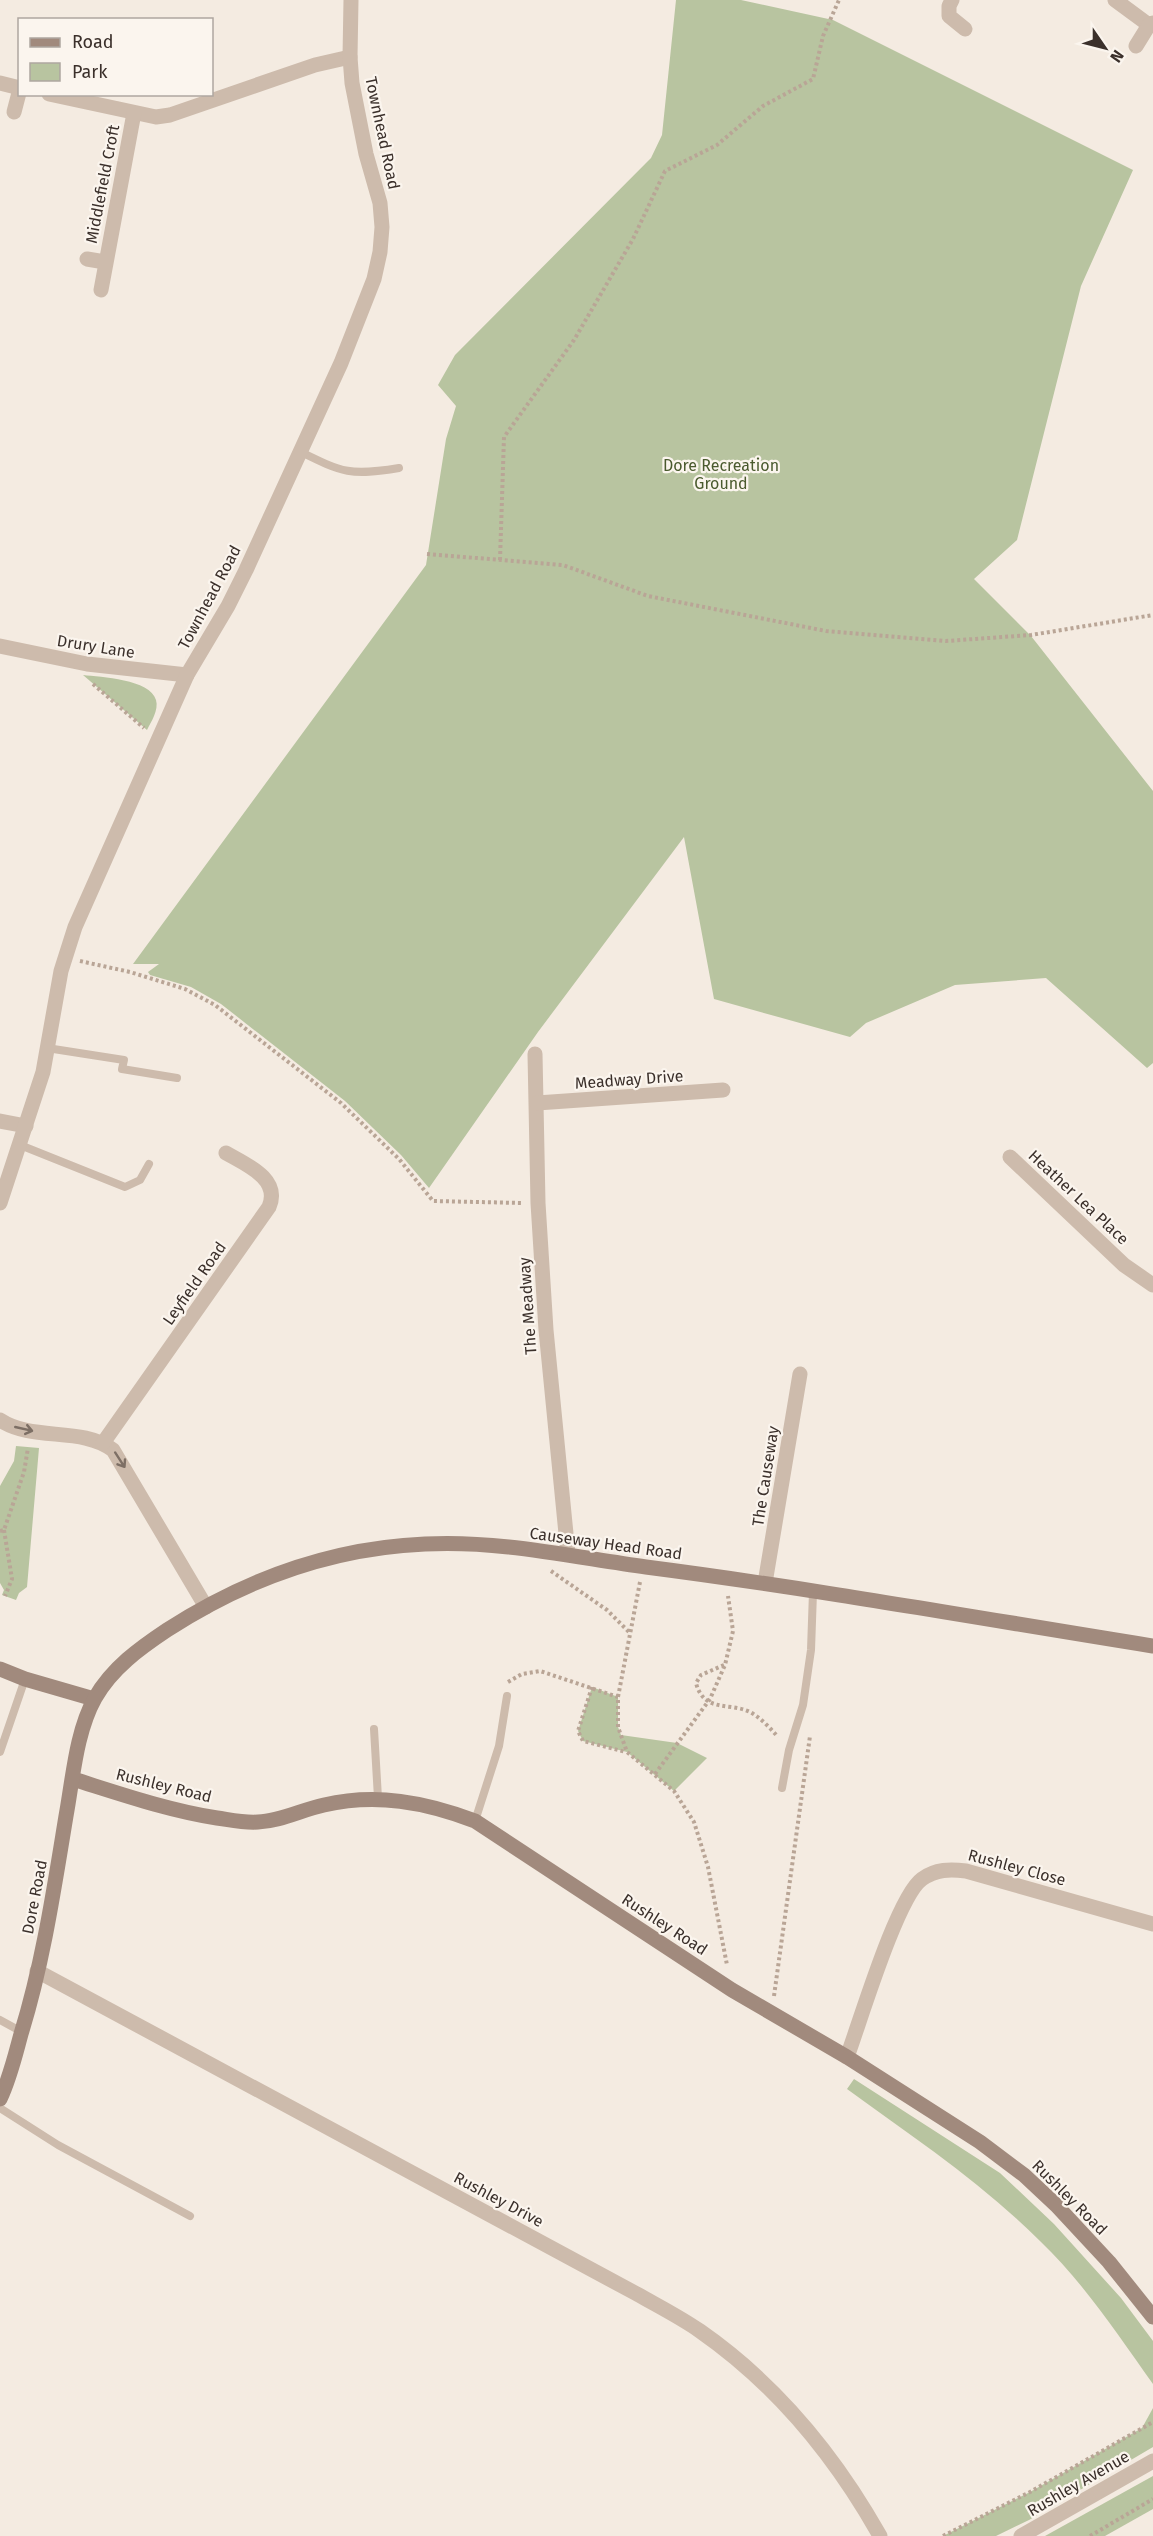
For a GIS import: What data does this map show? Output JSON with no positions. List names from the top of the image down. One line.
{"streets":{"street":["Townhead Road","Middlefield Croft","Drury Lane","Meadway Drive","Heather Lea Place","Leyfield Road","The Meadway","The Causeway","Causeway Head Road","Rushley Road","Rushley Close","Dore Road","Rushley Drive","Rushley Avenue"]},"crossings":[["Townhead Road","Drury Lane"],["Meadway Drive","The Meadway"],["The Meadway","Causeway Head Road"],["The Causeway","Causeway Head Road"],["Causeway Head Road","Dore Road"],["Rushley Road","Rushley Close"],["Rushley Road","Dore Road"],["Dore Road","Rushley Drive"]],"parks":["Dore Recreation Ground"],"legend":["Road","Park"],"north":"bottom right"}
